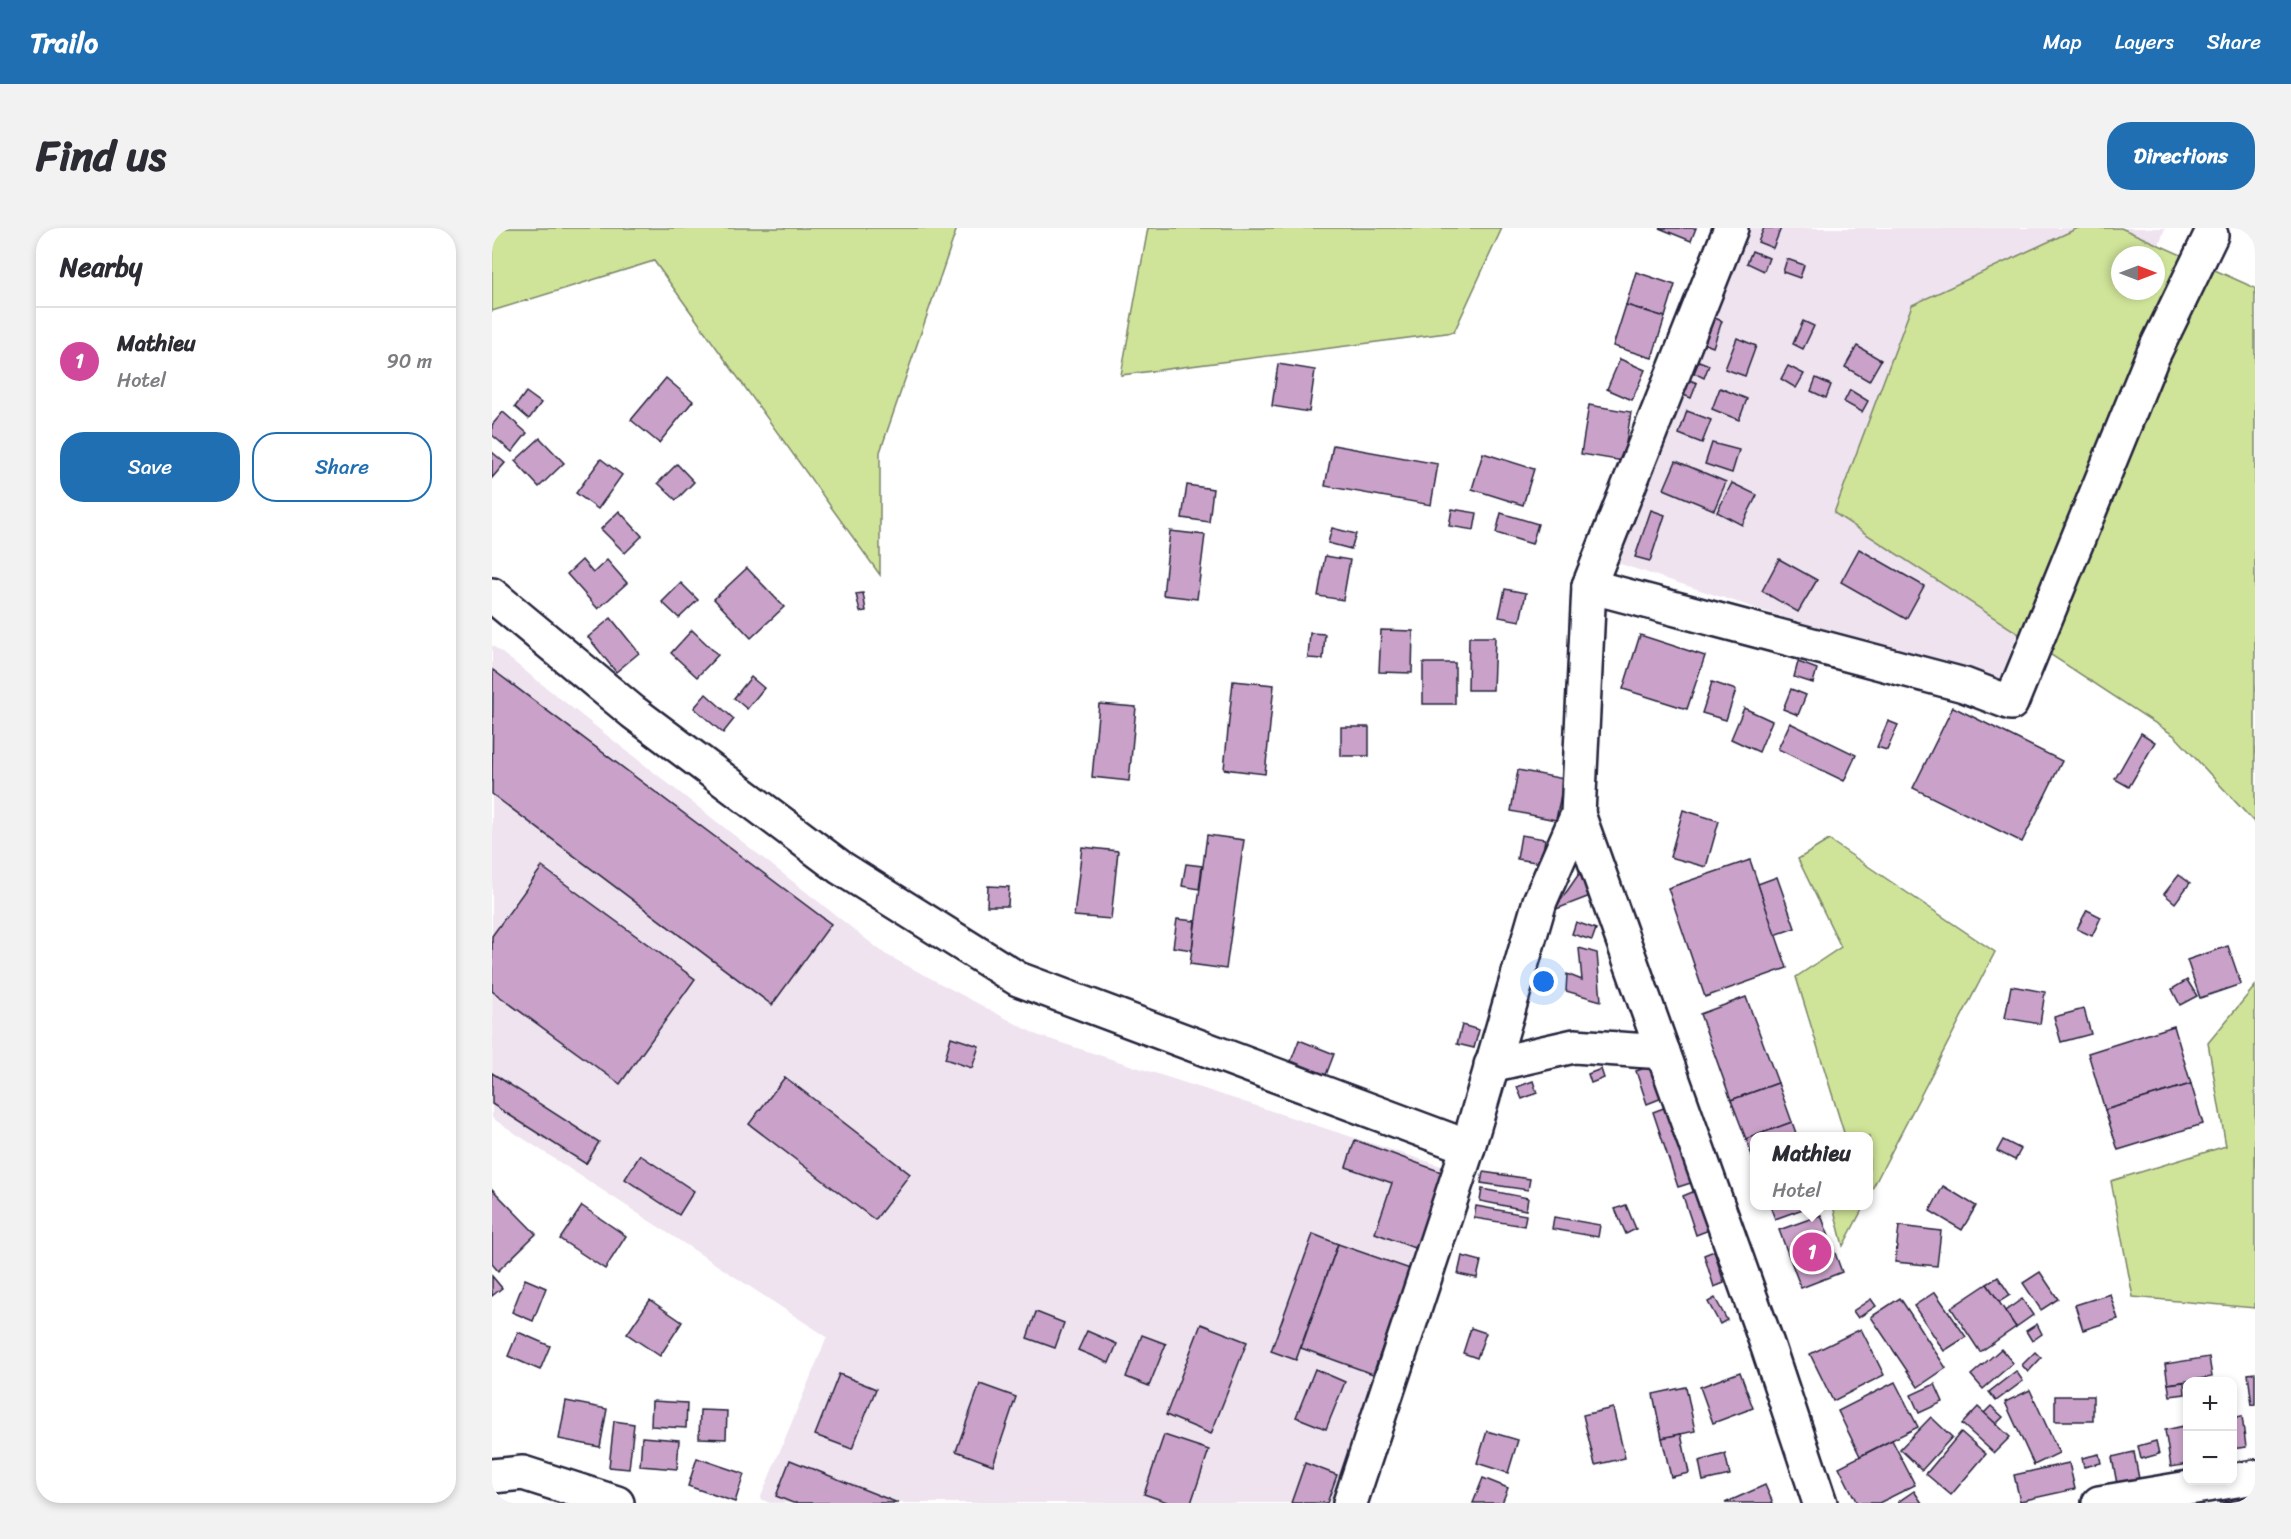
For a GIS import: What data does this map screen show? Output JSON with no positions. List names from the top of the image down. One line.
{"north":"right","page":{"header":"Trailo","nav":["Map","Layers","Share"],"title":"Find us","buttons":["Directions",["Save","Share"]],"heading":"Nearby","list":[{"mark":"1","name":"Mathieu","note":"Hotel","value":"90 m"}],"popup":["Mathieu","Hotel"],"pins":"1","map_buttons":["+","−"]}}
